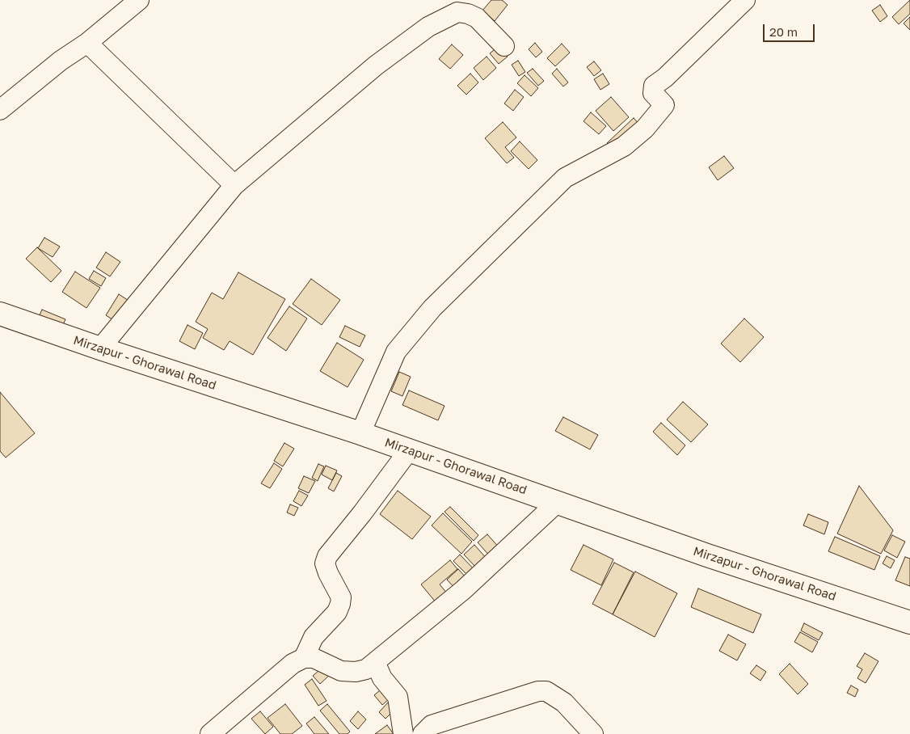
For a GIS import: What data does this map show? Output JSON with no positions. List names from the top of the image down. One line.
{"streets":{"main road":["Mirzapur - Ghorawal Road"]},"scale_bar":"20 m"}
